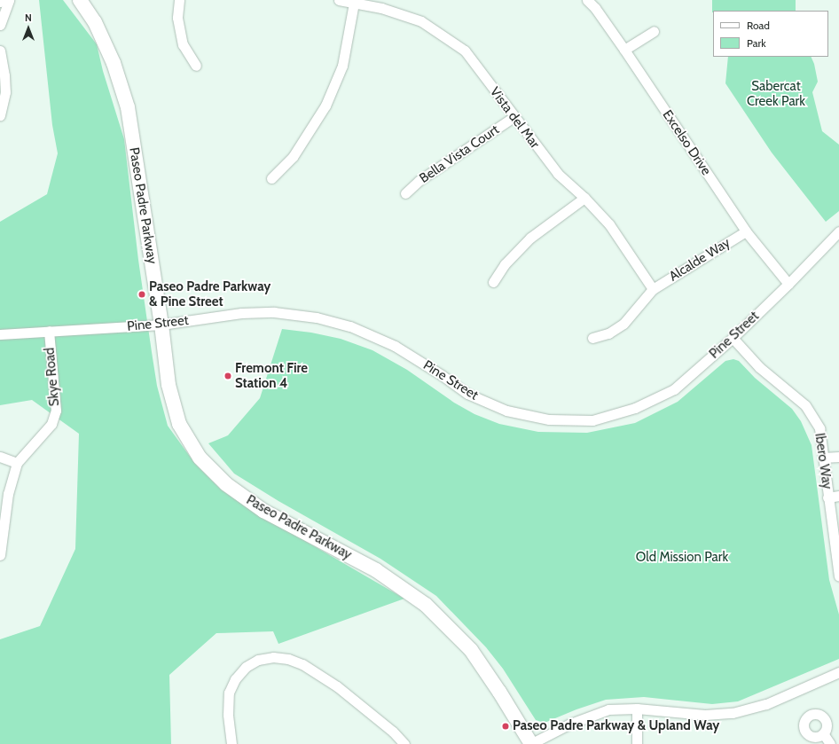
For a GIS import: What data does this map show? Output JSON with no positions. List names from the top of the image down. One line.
{"streets":{"main road":["Paseo Padre Parkway"],"street":["Vista del Mar","Excelso Drive","Bella Vista Court","Alcalde Way","Pine Street","Skye Road","Ibero Way"]},"crossings":[["Vista del Mar","Bella Vista Court"],["Vista del Mar","Alcalde Way"],["Excelso Drive","Alcalde Way"],["Excelso Drive","Pine Street"],["Paseo Padre Parkway","Pine Street"],["Pine Street","Skye Road"],["Pine Street","Ibero Way"]],"parks":["Sabercat Creek Park","Old Mission Park"],"places":["Paseo Padre Parkway & Pine Street","Fremont Fire Station 4","Paseo Padre Parkway & Upland Way"],"legend":["Road","Park"],"north":"top"}
